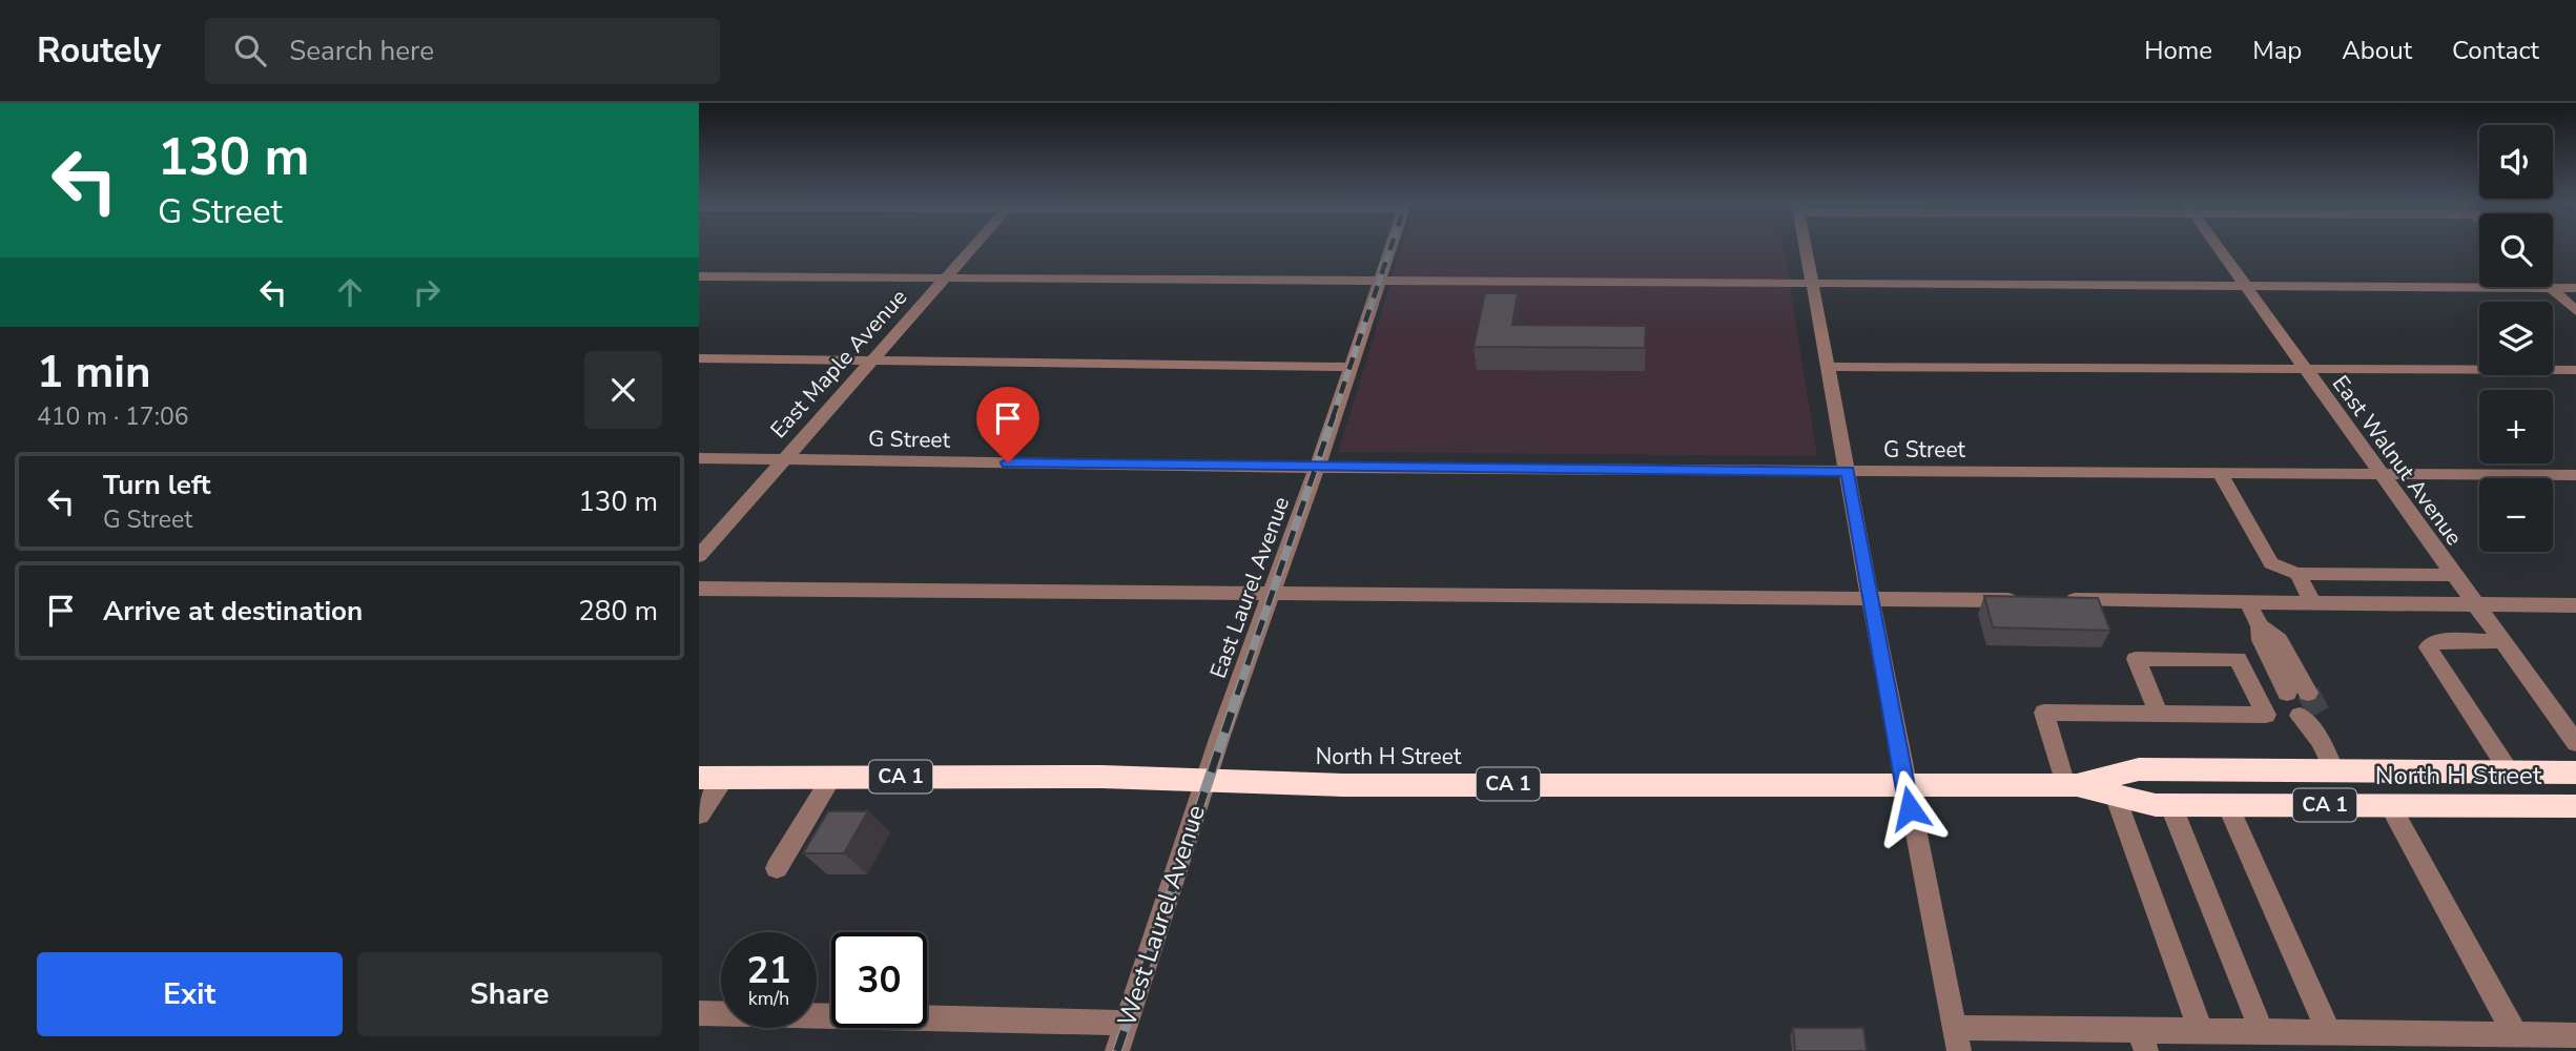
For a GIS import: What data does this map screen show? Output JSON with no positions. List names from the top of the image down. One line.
{"streets":{"highway":["North H Street","CA 1"],"street":["East Maple Avenue","G Street","East Walnut Avenue","East Laurel Avenue","West Laurel Avenue"]},"crossings":[["East Maple Avenue","G Street"],["G Street","East Walnut Avenue"],["G Street","East Laurel Avenue"],["East Laurel Avenue","North H Street"],["East Laurel Avenue","West Laurel Avenue"],["North H Street","West Laurel Avenue"]],"page":{"header":"Routely","search":"Search here","nav":["Home","Map","About","Contact"],"turn":["130 m","G Street"],"map_buttons":["+","−"],"heading":["1 min","410 m · 17:06"],"list":[{"name":"Turn left","note":"G Street","value":"130 m"},{"name":"Arrive at destination","value":"280 m"}],"speed":"21 km/h","limit":"30","buttons":["Exit","Share"]}}
